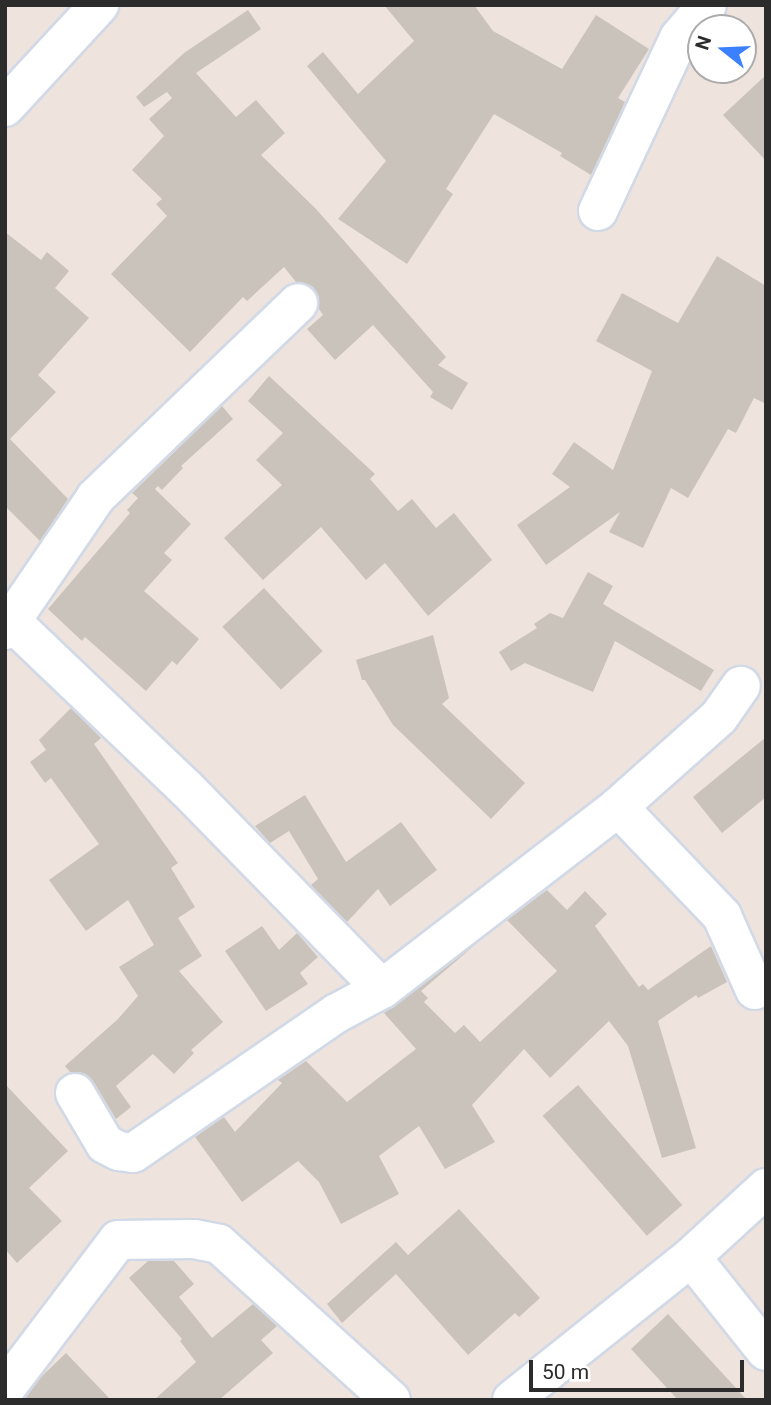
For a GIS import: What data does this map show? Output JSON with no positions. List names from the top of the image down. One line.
{"scale_bar":"50 m","north":"left"}
